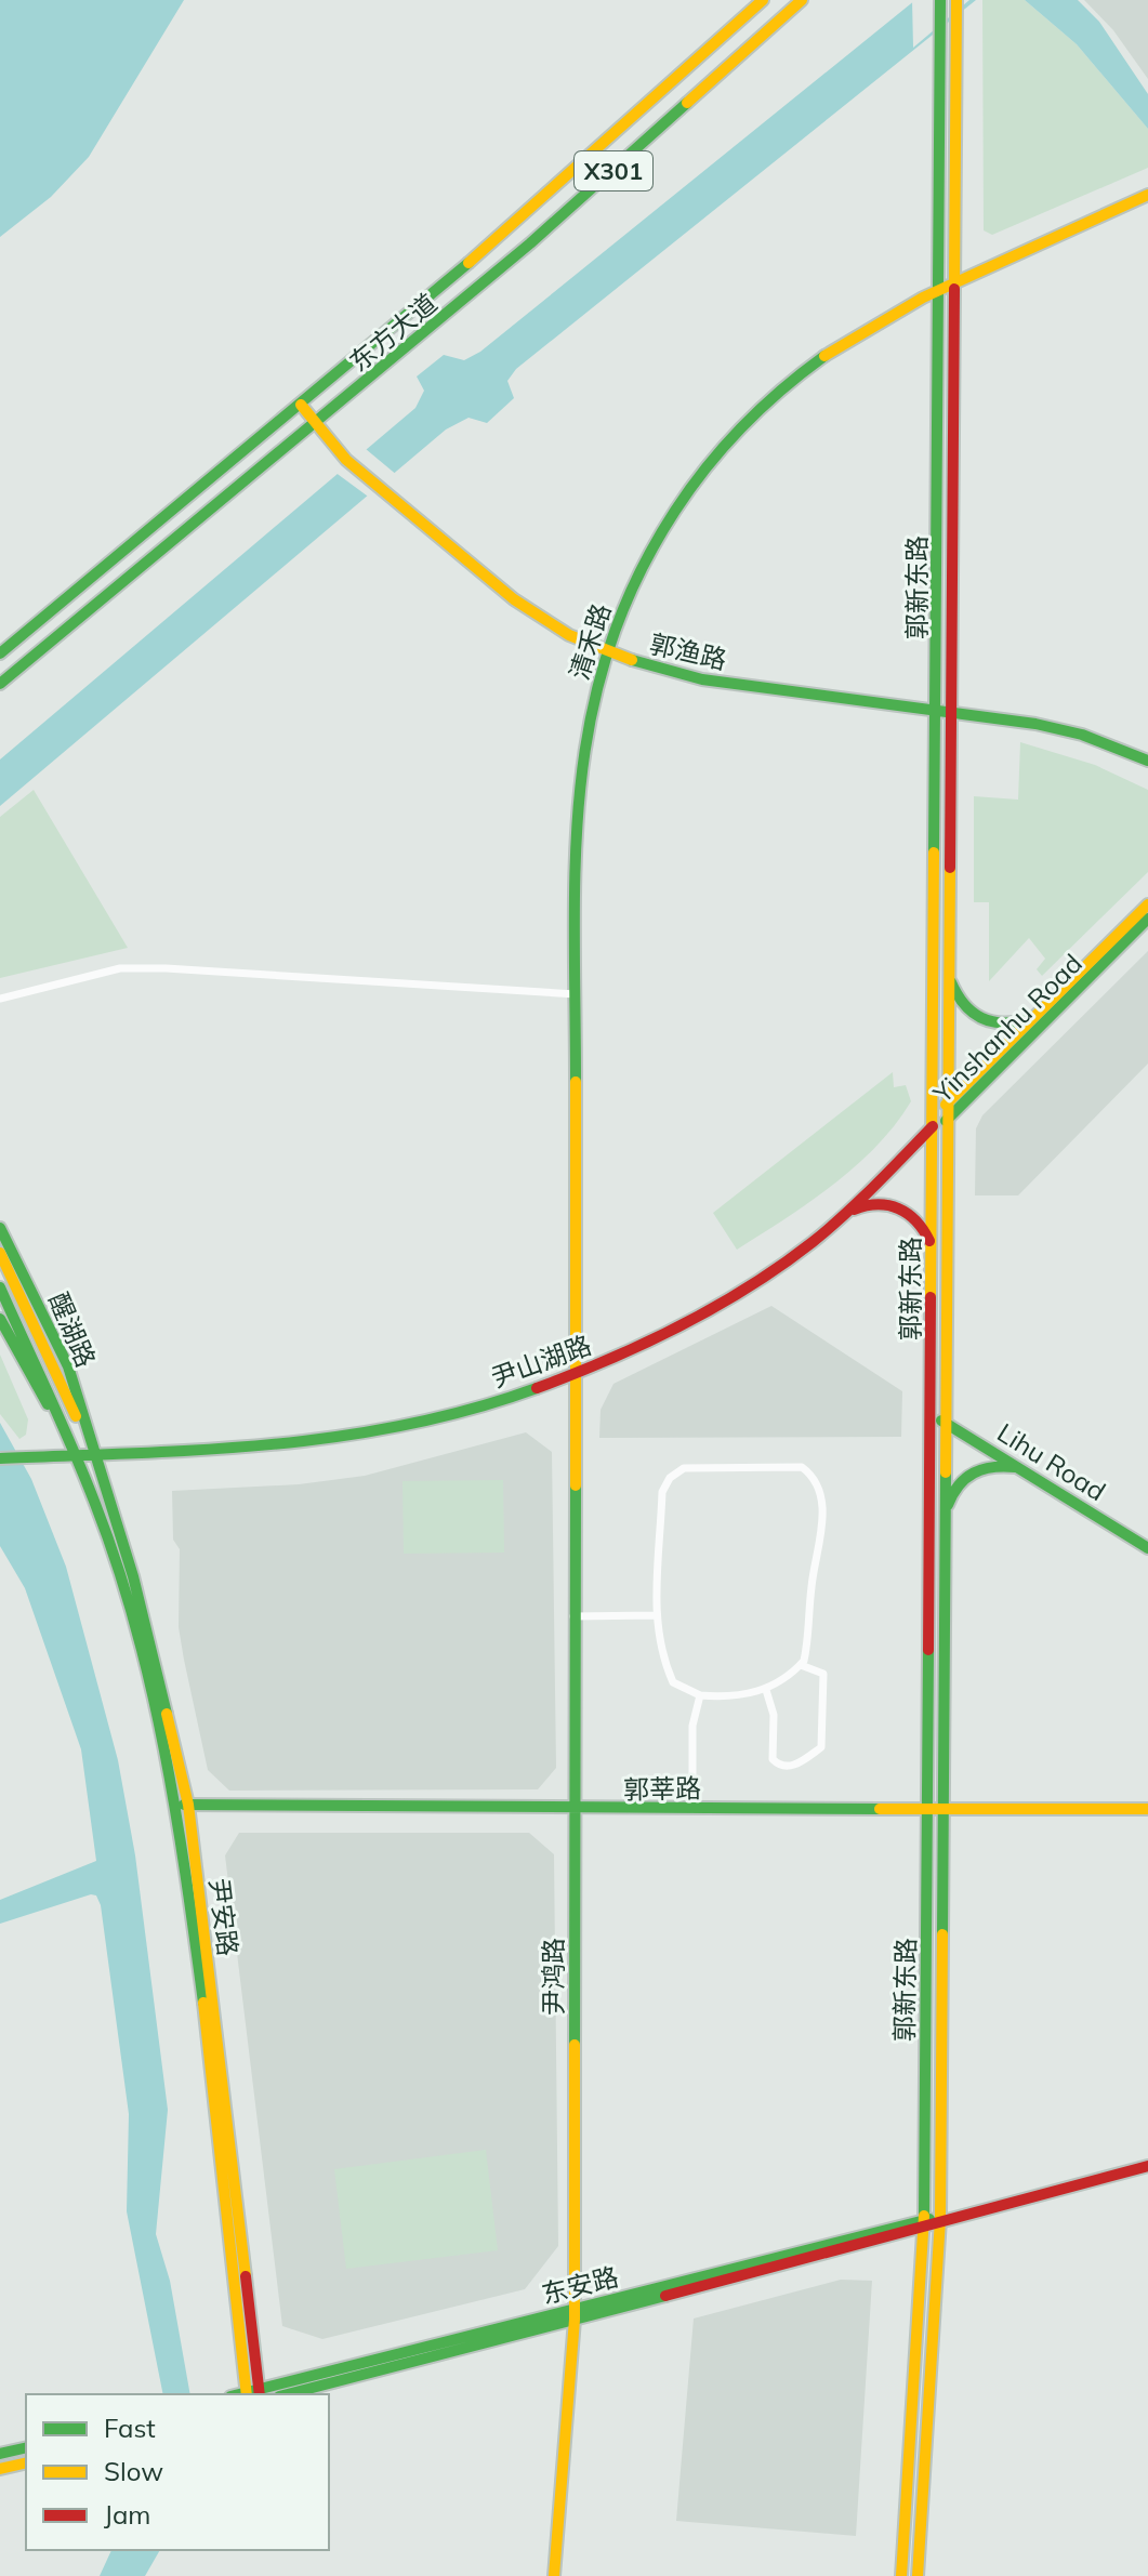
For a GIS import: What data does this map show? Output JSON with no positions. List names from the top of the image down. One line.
{"streets":{"main road":["X301","东方大道","郭新东路","清禾路","郭渔路","Yinshanhu Road","醒湖路","尹山湖路","Lihu Road","郭莘路","尹安路","尹鸿路","东安路"]},"crossings":[["东方大道","郭渔路"],["郭新东路","清禾路"],["郭新东路","郭渔路"],["郭新东路","Yinshanhu Road"],["郭新东路","尹山湖路"],["郭新东路","Lihu Road"],["郭新东路","郭莘路"],["郭新东路","东安路"],["清禾路","郭渔路"],["清禾路","尹山湖路"],["清禾路","尹鸿路"],["Yinshanhu Road","尹山湖路"],["醒湖路","尹山湖路"],["醒湖路","尹安路"],["尹山湖路","尹安路"],["尹山湖路","尹鸿路"],["郭莘路","尹安路"],["郭莘路","尹鸿路"],["尹安路","东安路"],["尹鸿路","东安路"]],"legend":["Fast","Slow","Jam"]}
